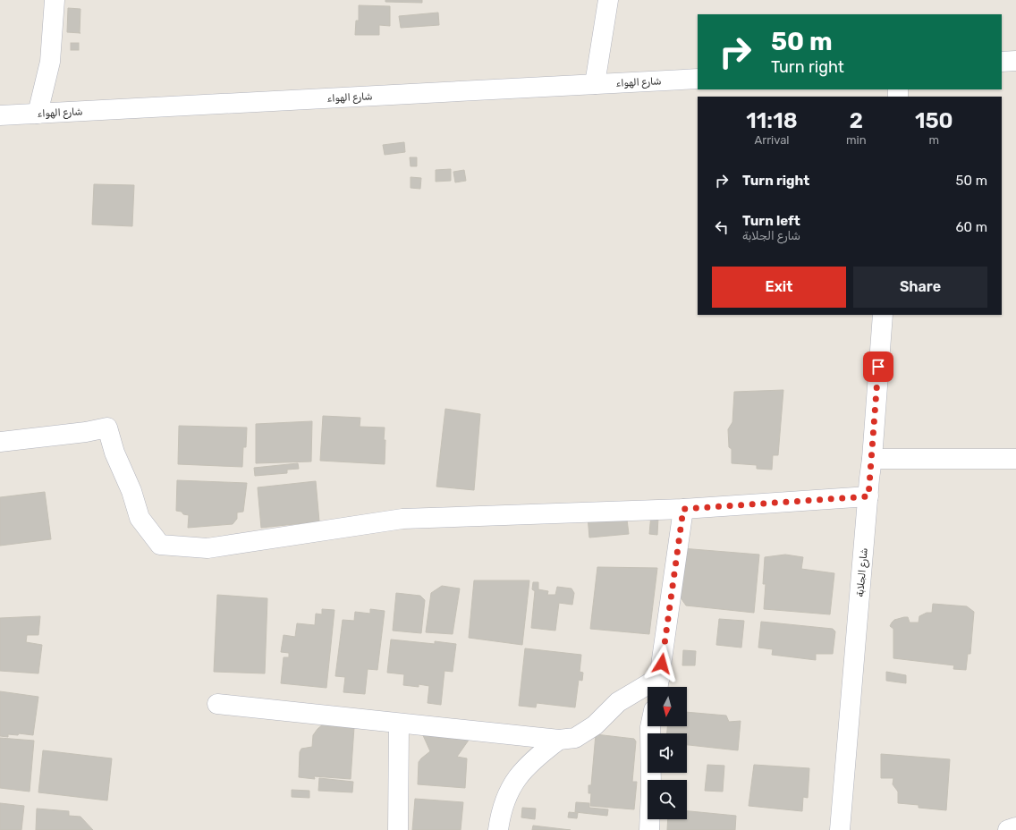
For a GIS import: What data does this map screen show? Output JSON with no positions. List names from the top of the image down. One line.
{"streets":{"street":["شارع الهواء","شارع الجلابة"]},"north":"bottom","page":{"turn":["50 m","Turn right"],"eta":["11:18","Arrival","2","min","150","m"],"list":[{"name":"Turn right","value":"50 m"},{"name":"Turn left","note":"شارع الجلابة","value":"60 m"}],"buttons":["Exit","Share"]}}
